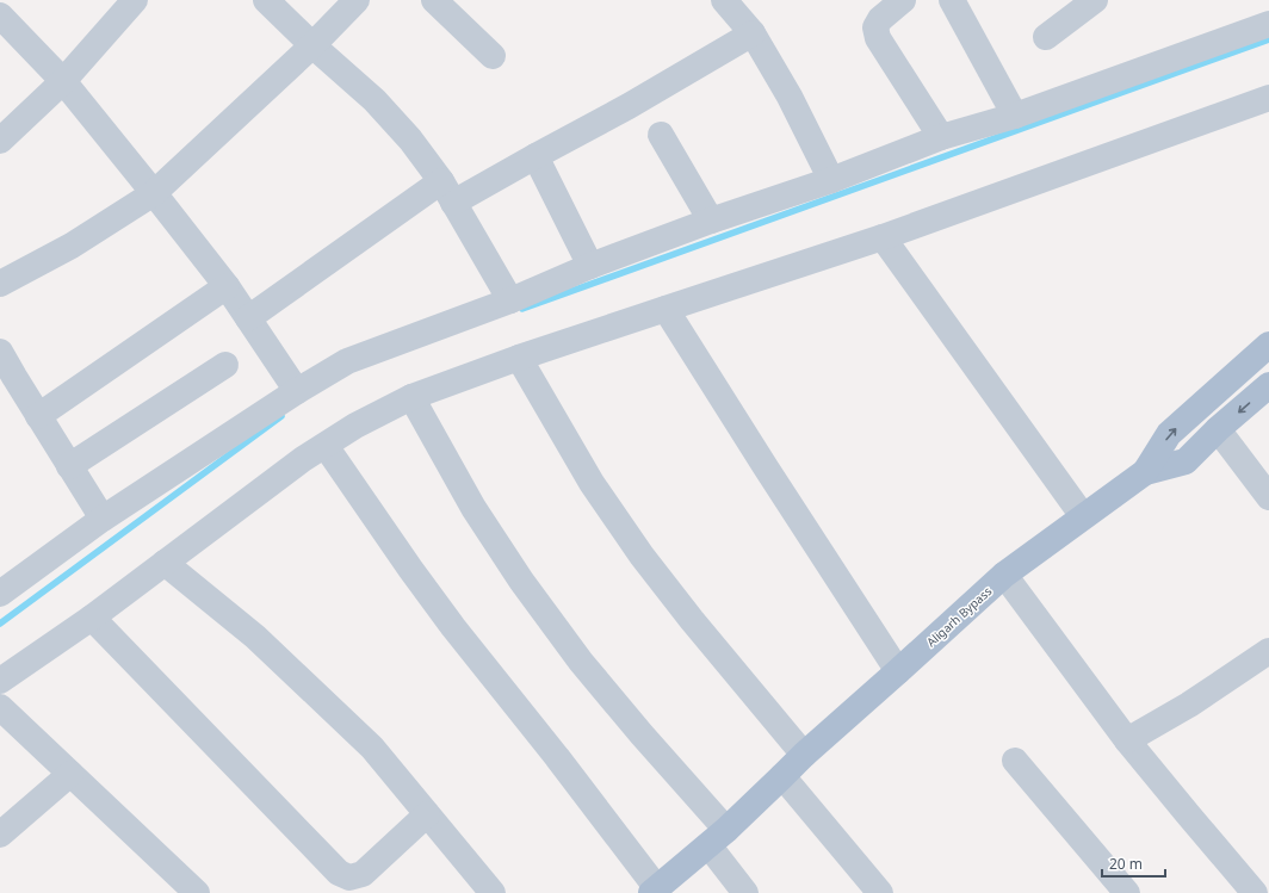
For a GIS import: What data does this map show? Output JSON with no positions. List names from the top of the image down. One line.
{"streets":{"main road":["Aligarh Bypass"]},"scale_bar":"20 m"}
